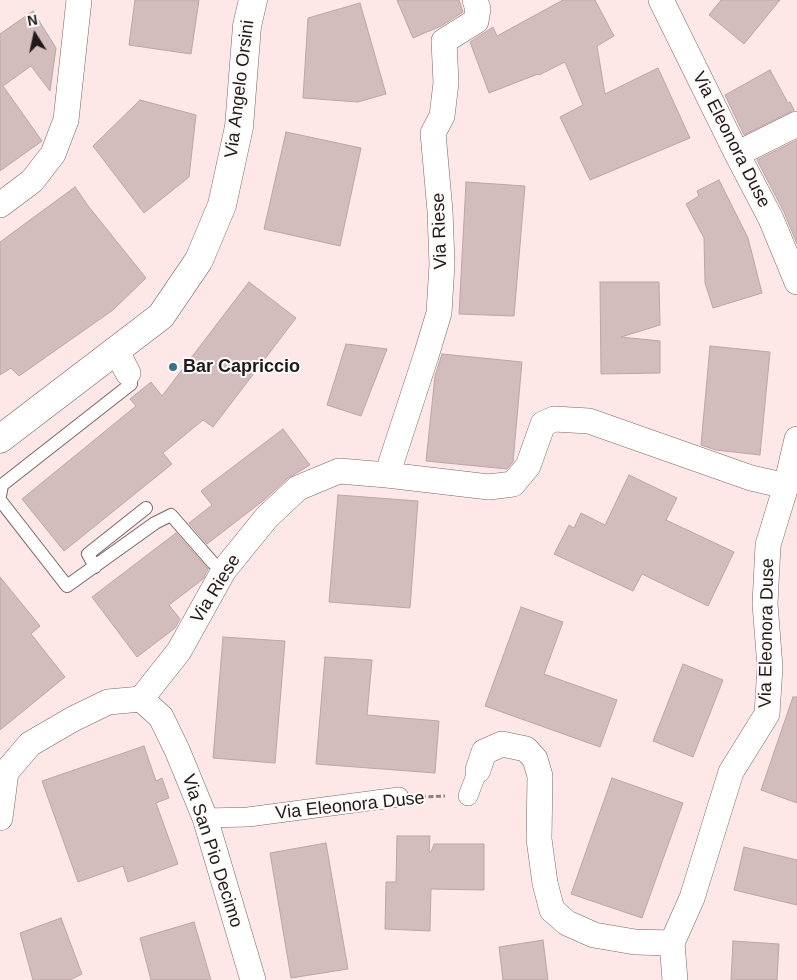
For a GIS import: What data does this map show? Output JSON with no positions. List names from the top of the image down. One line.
{"streets":{"street":["Via Angelo Orsini","Via Eleonora Duse","Via Riese","Via San Pio Decimo"]},"crossings":[["Via Eleonora Duse","Via Riese"],["Via Eleonora Duse","Via San Pio Decimo"],["Via Riese","Via San Pio Decimo"]],"places":["Bar Capriccio"],"north":"top"}
